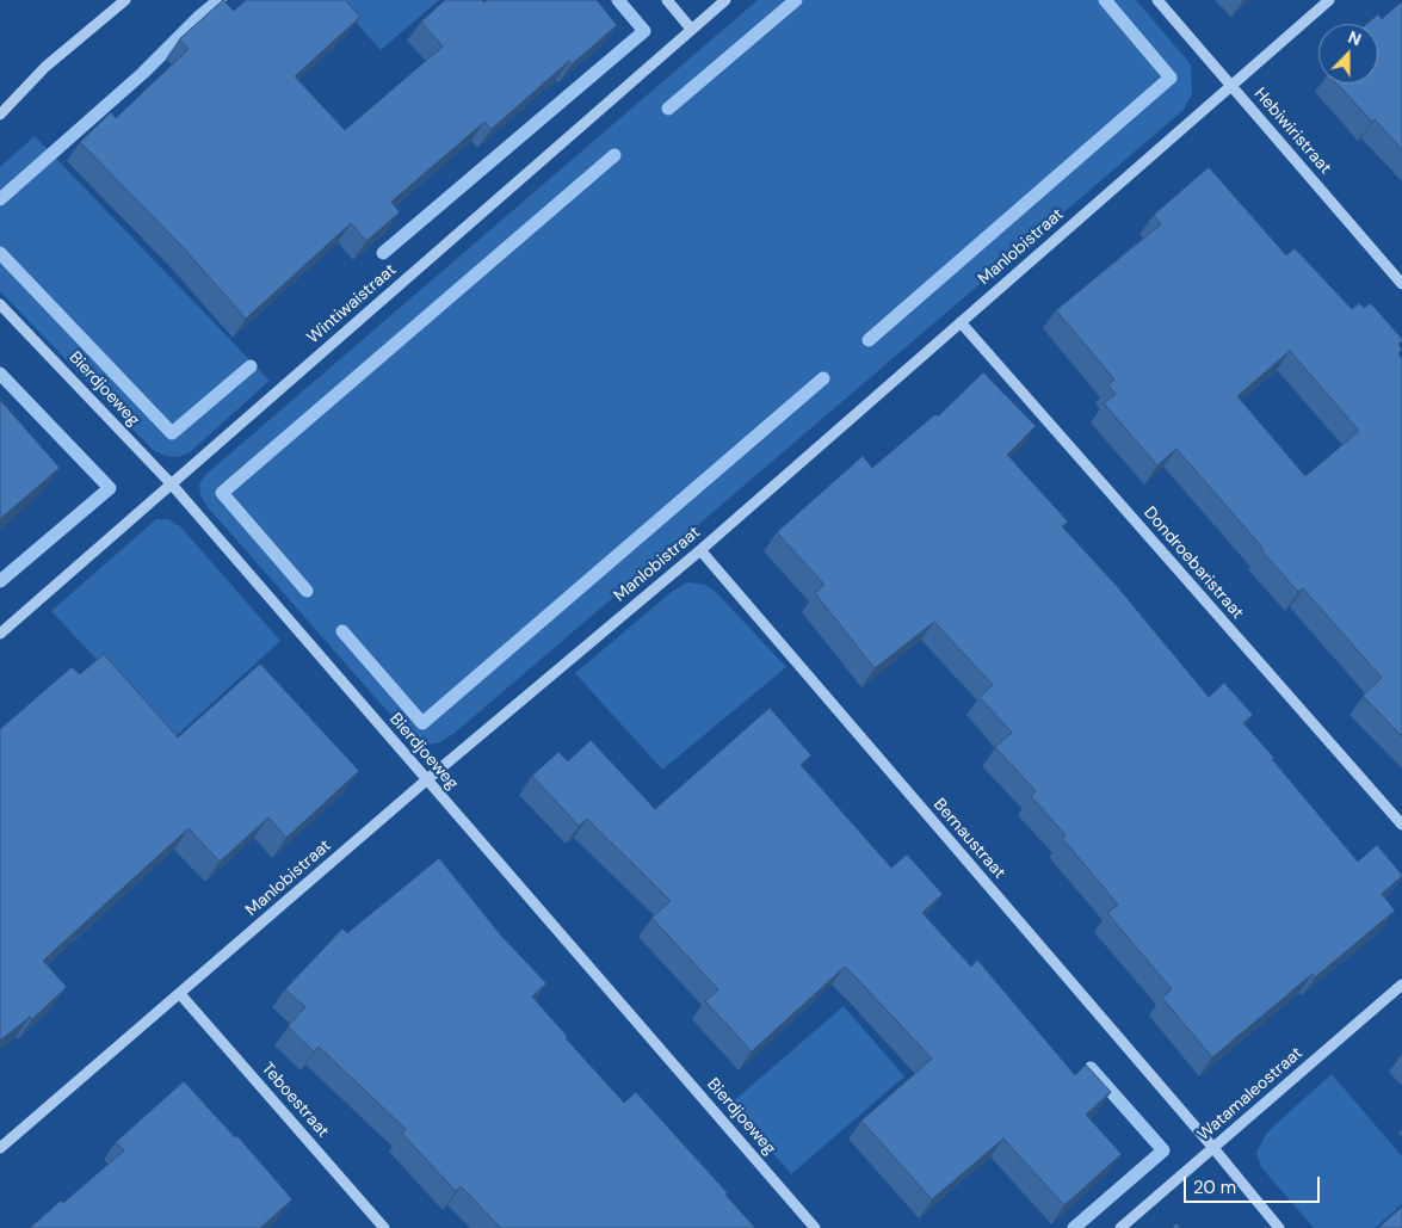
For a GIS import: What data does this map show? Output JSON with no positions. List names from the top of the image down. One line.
{"streets":{"street":["Hebiwiristraat","Manlobistraat","Wintiwaistraat","Bierdjoeweg","Dondroebaristraat","Bernaustraat","Watamaleostraat","Teboestraat"]},"crossings":[["Hebiwiristraat","Manlobistraat"],["Manlobistraat","Bierdjoeweg"],["Manlobistraat","Dondroebaristraat"],["Manlobistraat","Bernaustraat"],["Manlobistraat","Teboestraat"],["Wintiwaistraat","Bierdjoeweg"],["Bernaustraat","Watamaleostraat"]],"scale_bar":"20 m","north":"top"}
